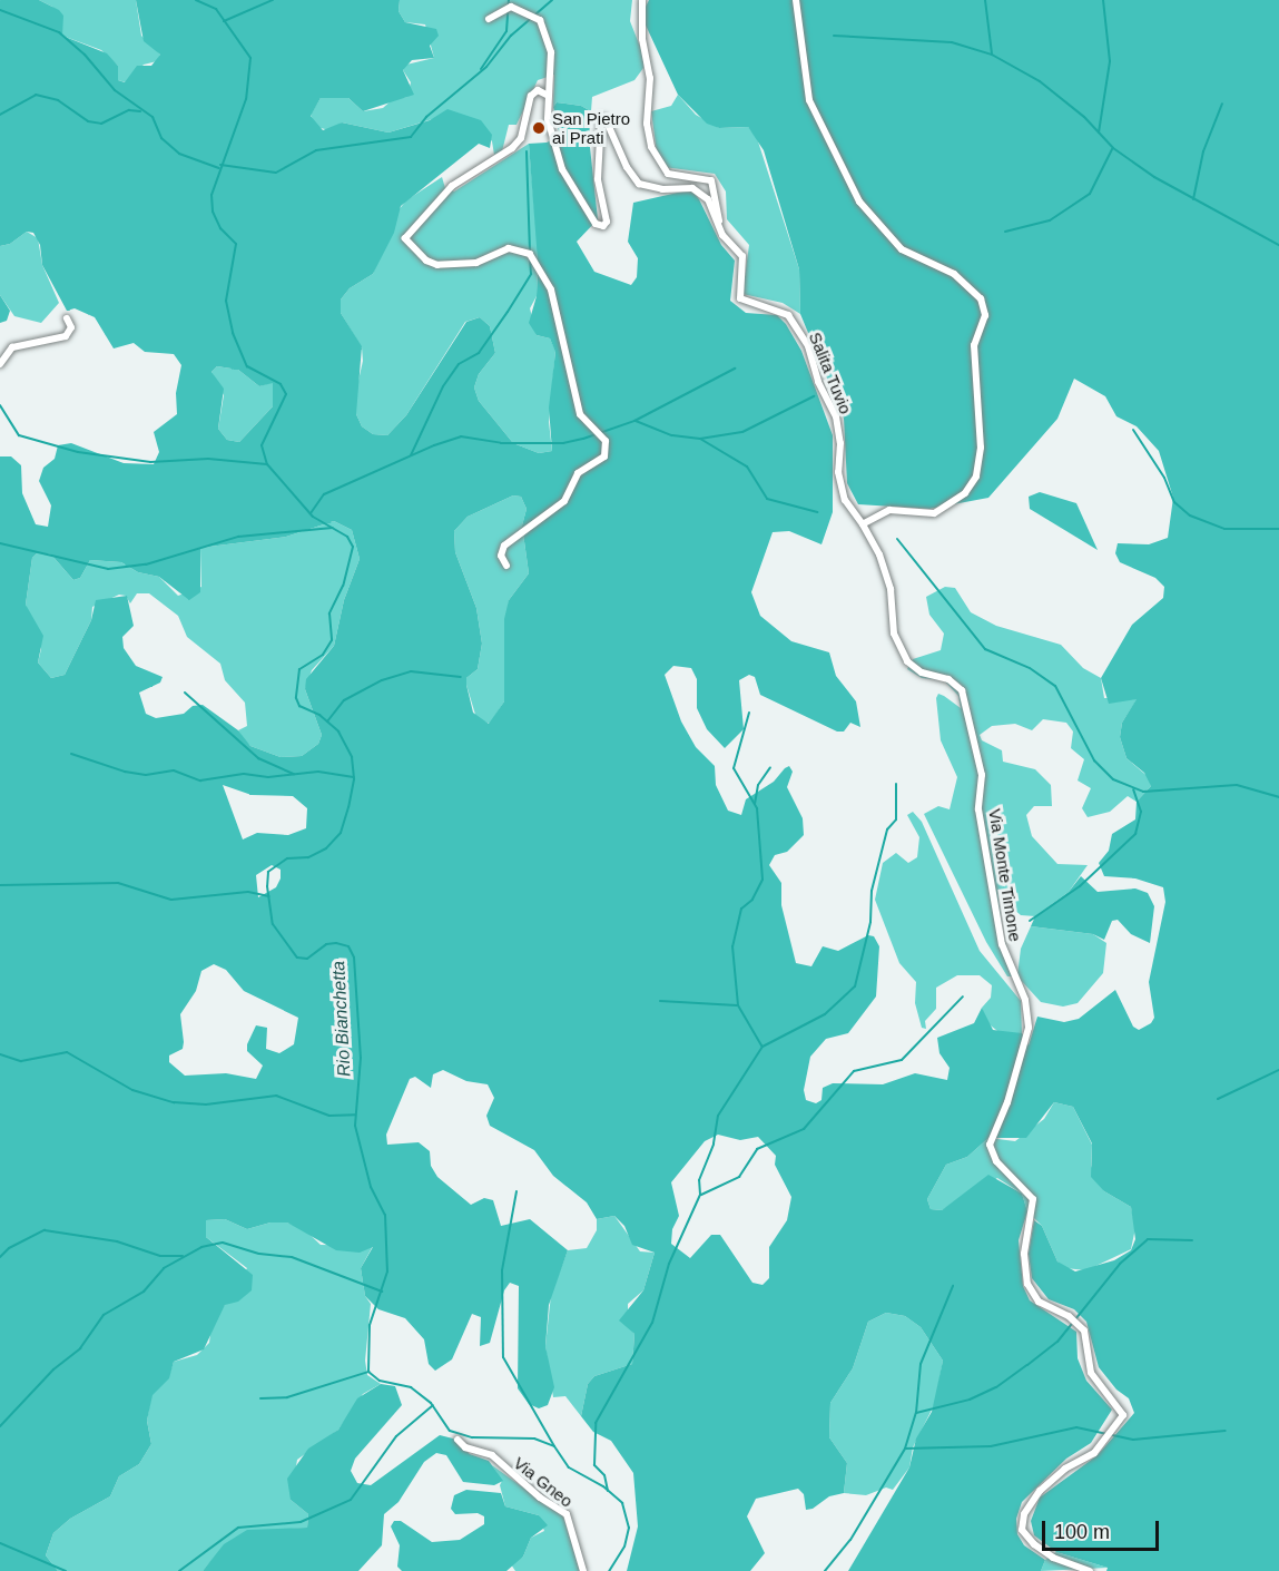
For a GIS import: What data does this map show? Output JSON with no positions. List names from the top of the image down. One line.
{"streets":{"street":["Salita Tuvio","Via Monte Timone","Via Gneo"]},"crossings":[["Salita Tuvio","Via Monte Timone"]],"water":["Rio Bianchetta"],"places":["San Pietro ai Prati"],"scale_bar":"100 m"}
